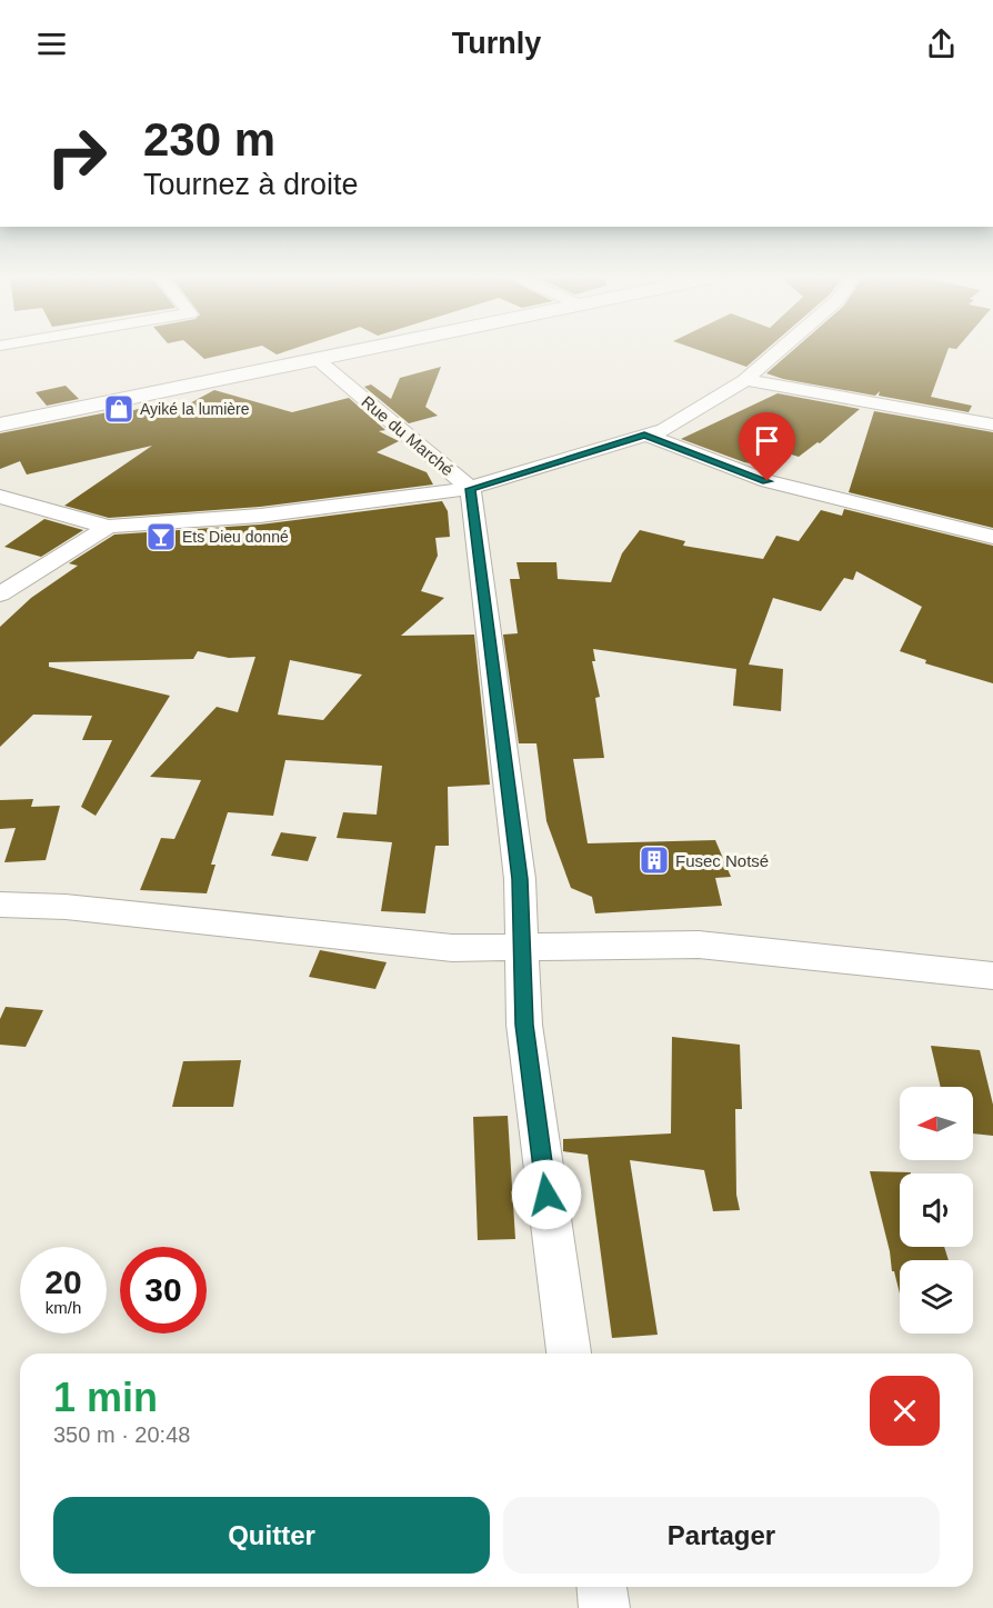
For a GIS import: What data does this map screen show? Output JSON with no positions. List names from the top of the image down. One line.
{"streets":{"street":["Rue du Marché"]},"places":{"shop":["Ayiké la lumière"],"bar":["Ets Dieu donné"],"building":["Fusec Notsé"]},"north":"left","page":{"header":"Turnly","turn":["230 m","Tournez à droite"],"speed":"20 km/h","limit":"30","heading":["1 min","350 m · 20:48"],"buttons":["Quitter","Partager"]}}
